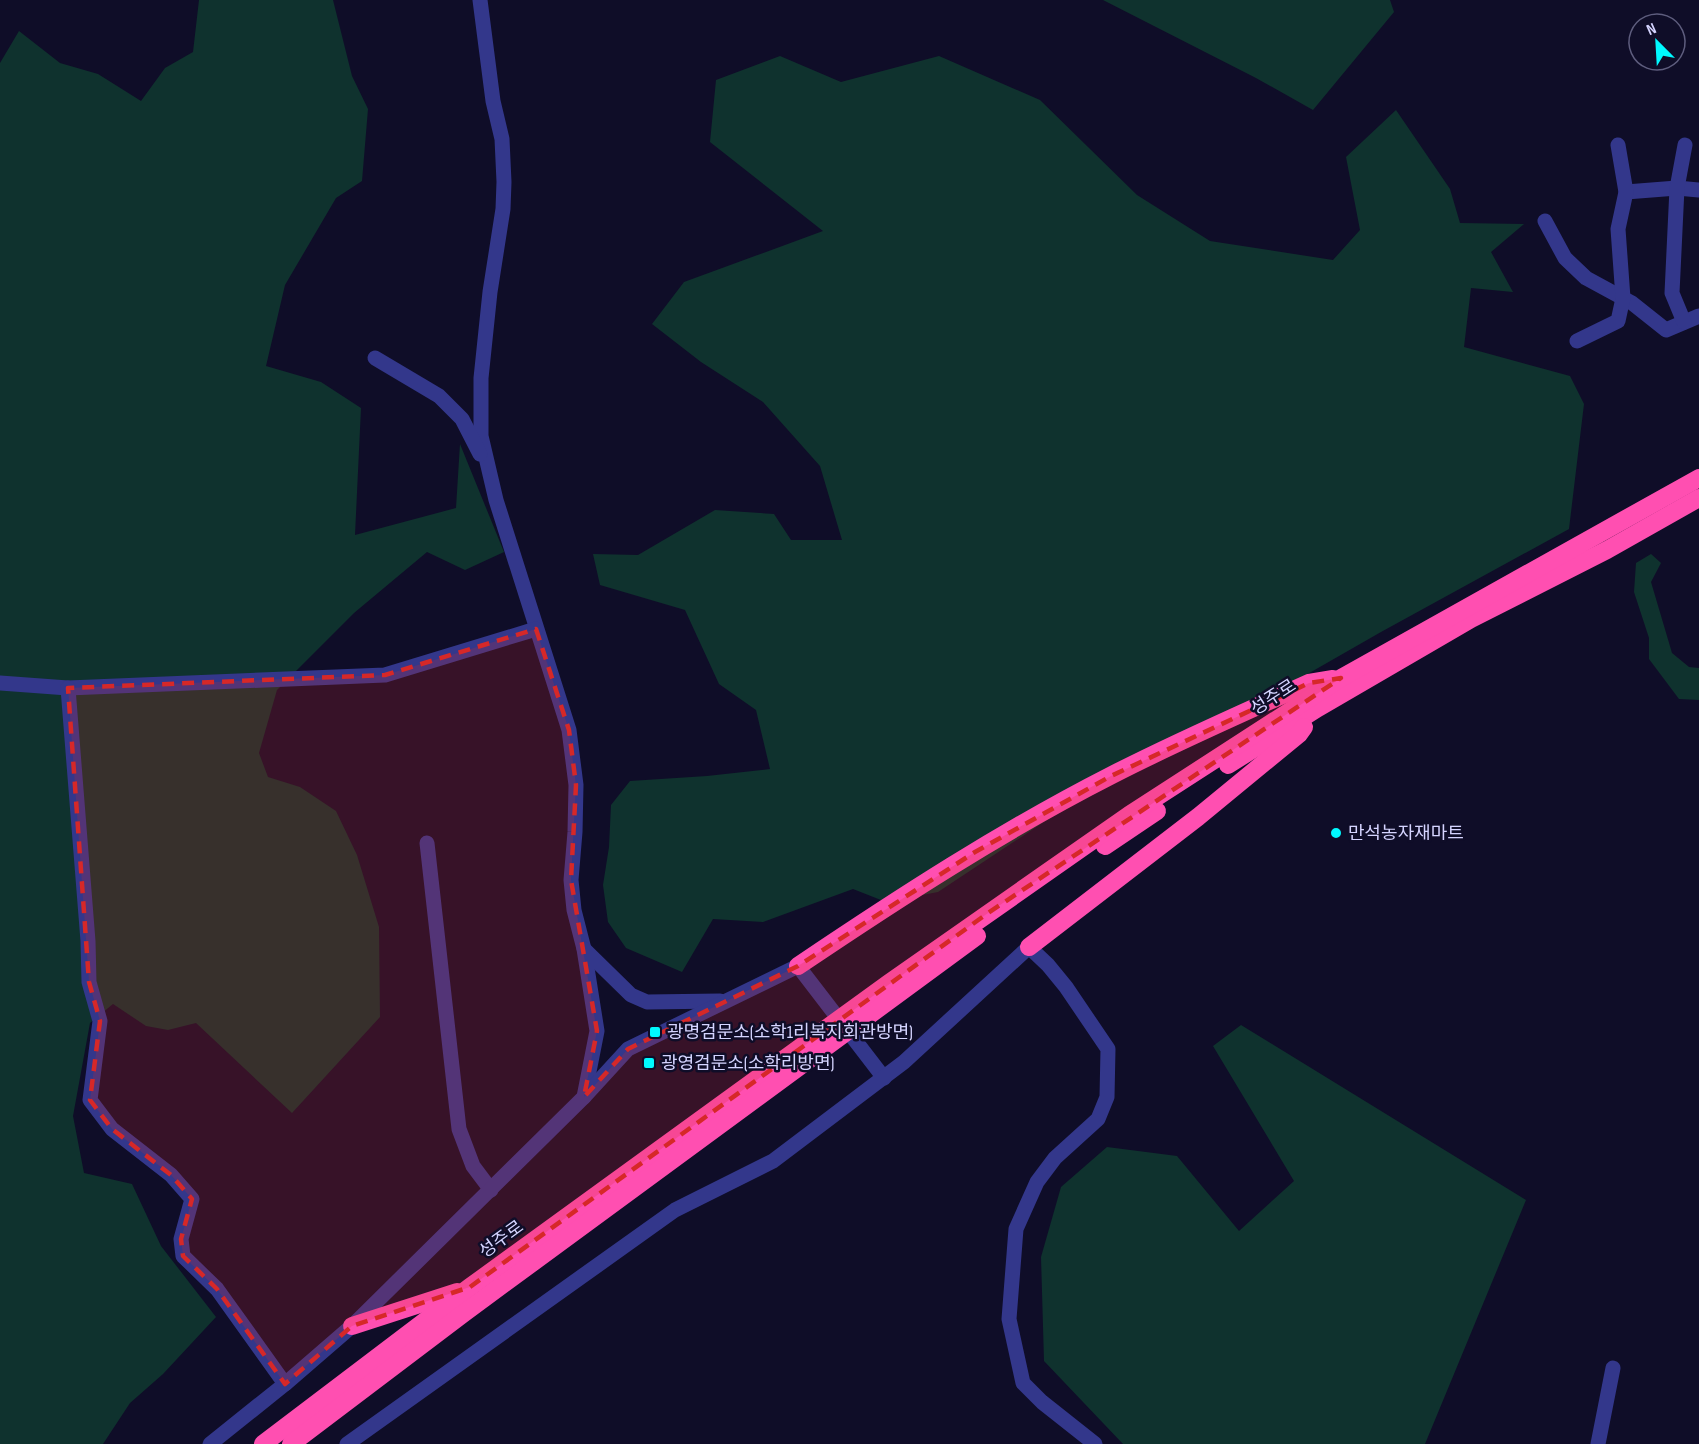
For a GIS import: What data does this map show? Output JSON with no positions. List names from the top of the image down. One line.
{"streets":{"highway":["성주로"]},"places":{"other":["만석농자재마트"],"transit":["광명검문소(소학1리복지회관방면)","광영검문소(소학리방면)"]},"north":"top left"}
